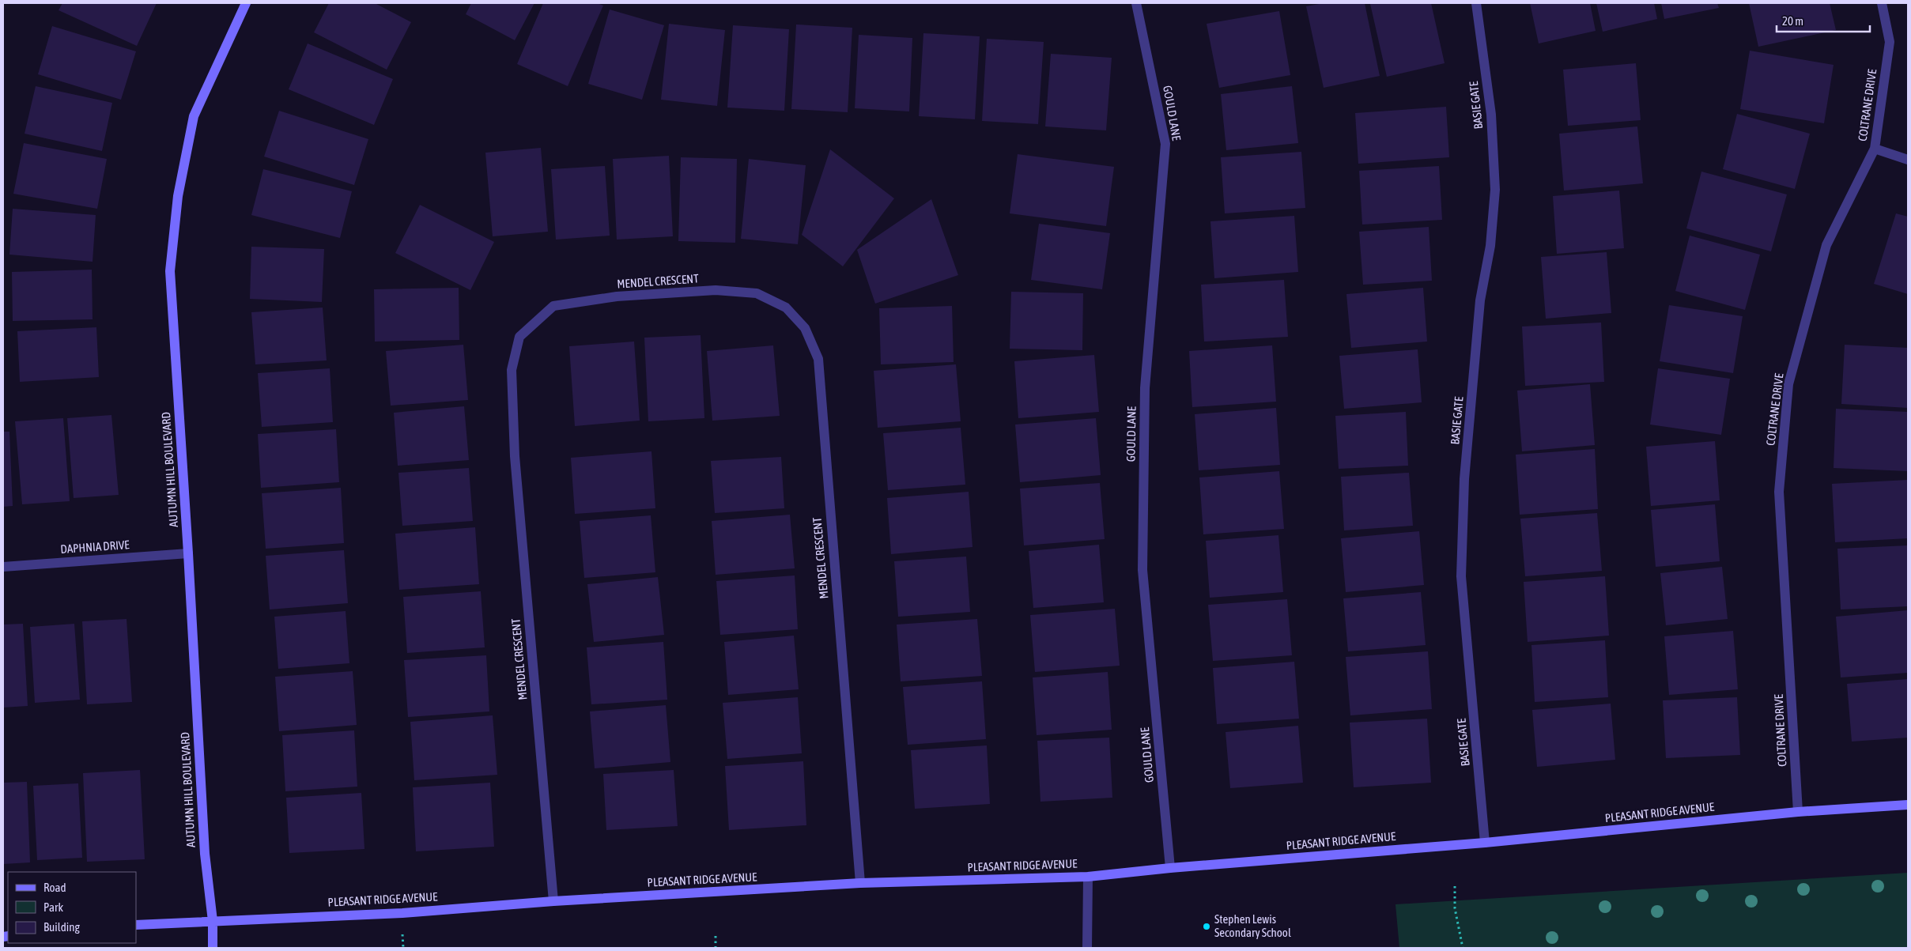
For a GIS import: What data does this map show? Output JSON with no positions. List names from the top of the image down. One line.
{"streets":{"street":["BASIE GATE","COLTRANE DRIVE","GOULD LANE","MENDEL CRESCENT","AUTUMN HILL BOULEVARD","DAPHNIA DRIVE","PLEASANT RIDGE AVENUE"]},"crossings":[["BASIE GATE","PLEASANT RIDGE AVENUE"],["COLTRANE DRIVE","PLEASANT RIDGE AVENUE"],["GOULD LANE","PLEASANT RIDGE AVENUE"],["MENDEL CRESCENT","PLEASANT RIDGE AVENUE"],["AUTUMN HILL BOULEVARD","DAPHNIA DRIVE"],["AUTUMN HILL BOULEVARD","PLEASANT RIDGE AVENUE"]],"places":["Stephen Lewis Secondary School"],"legend":["Road","Park","Building"],"scale_bar":"20 m"}
